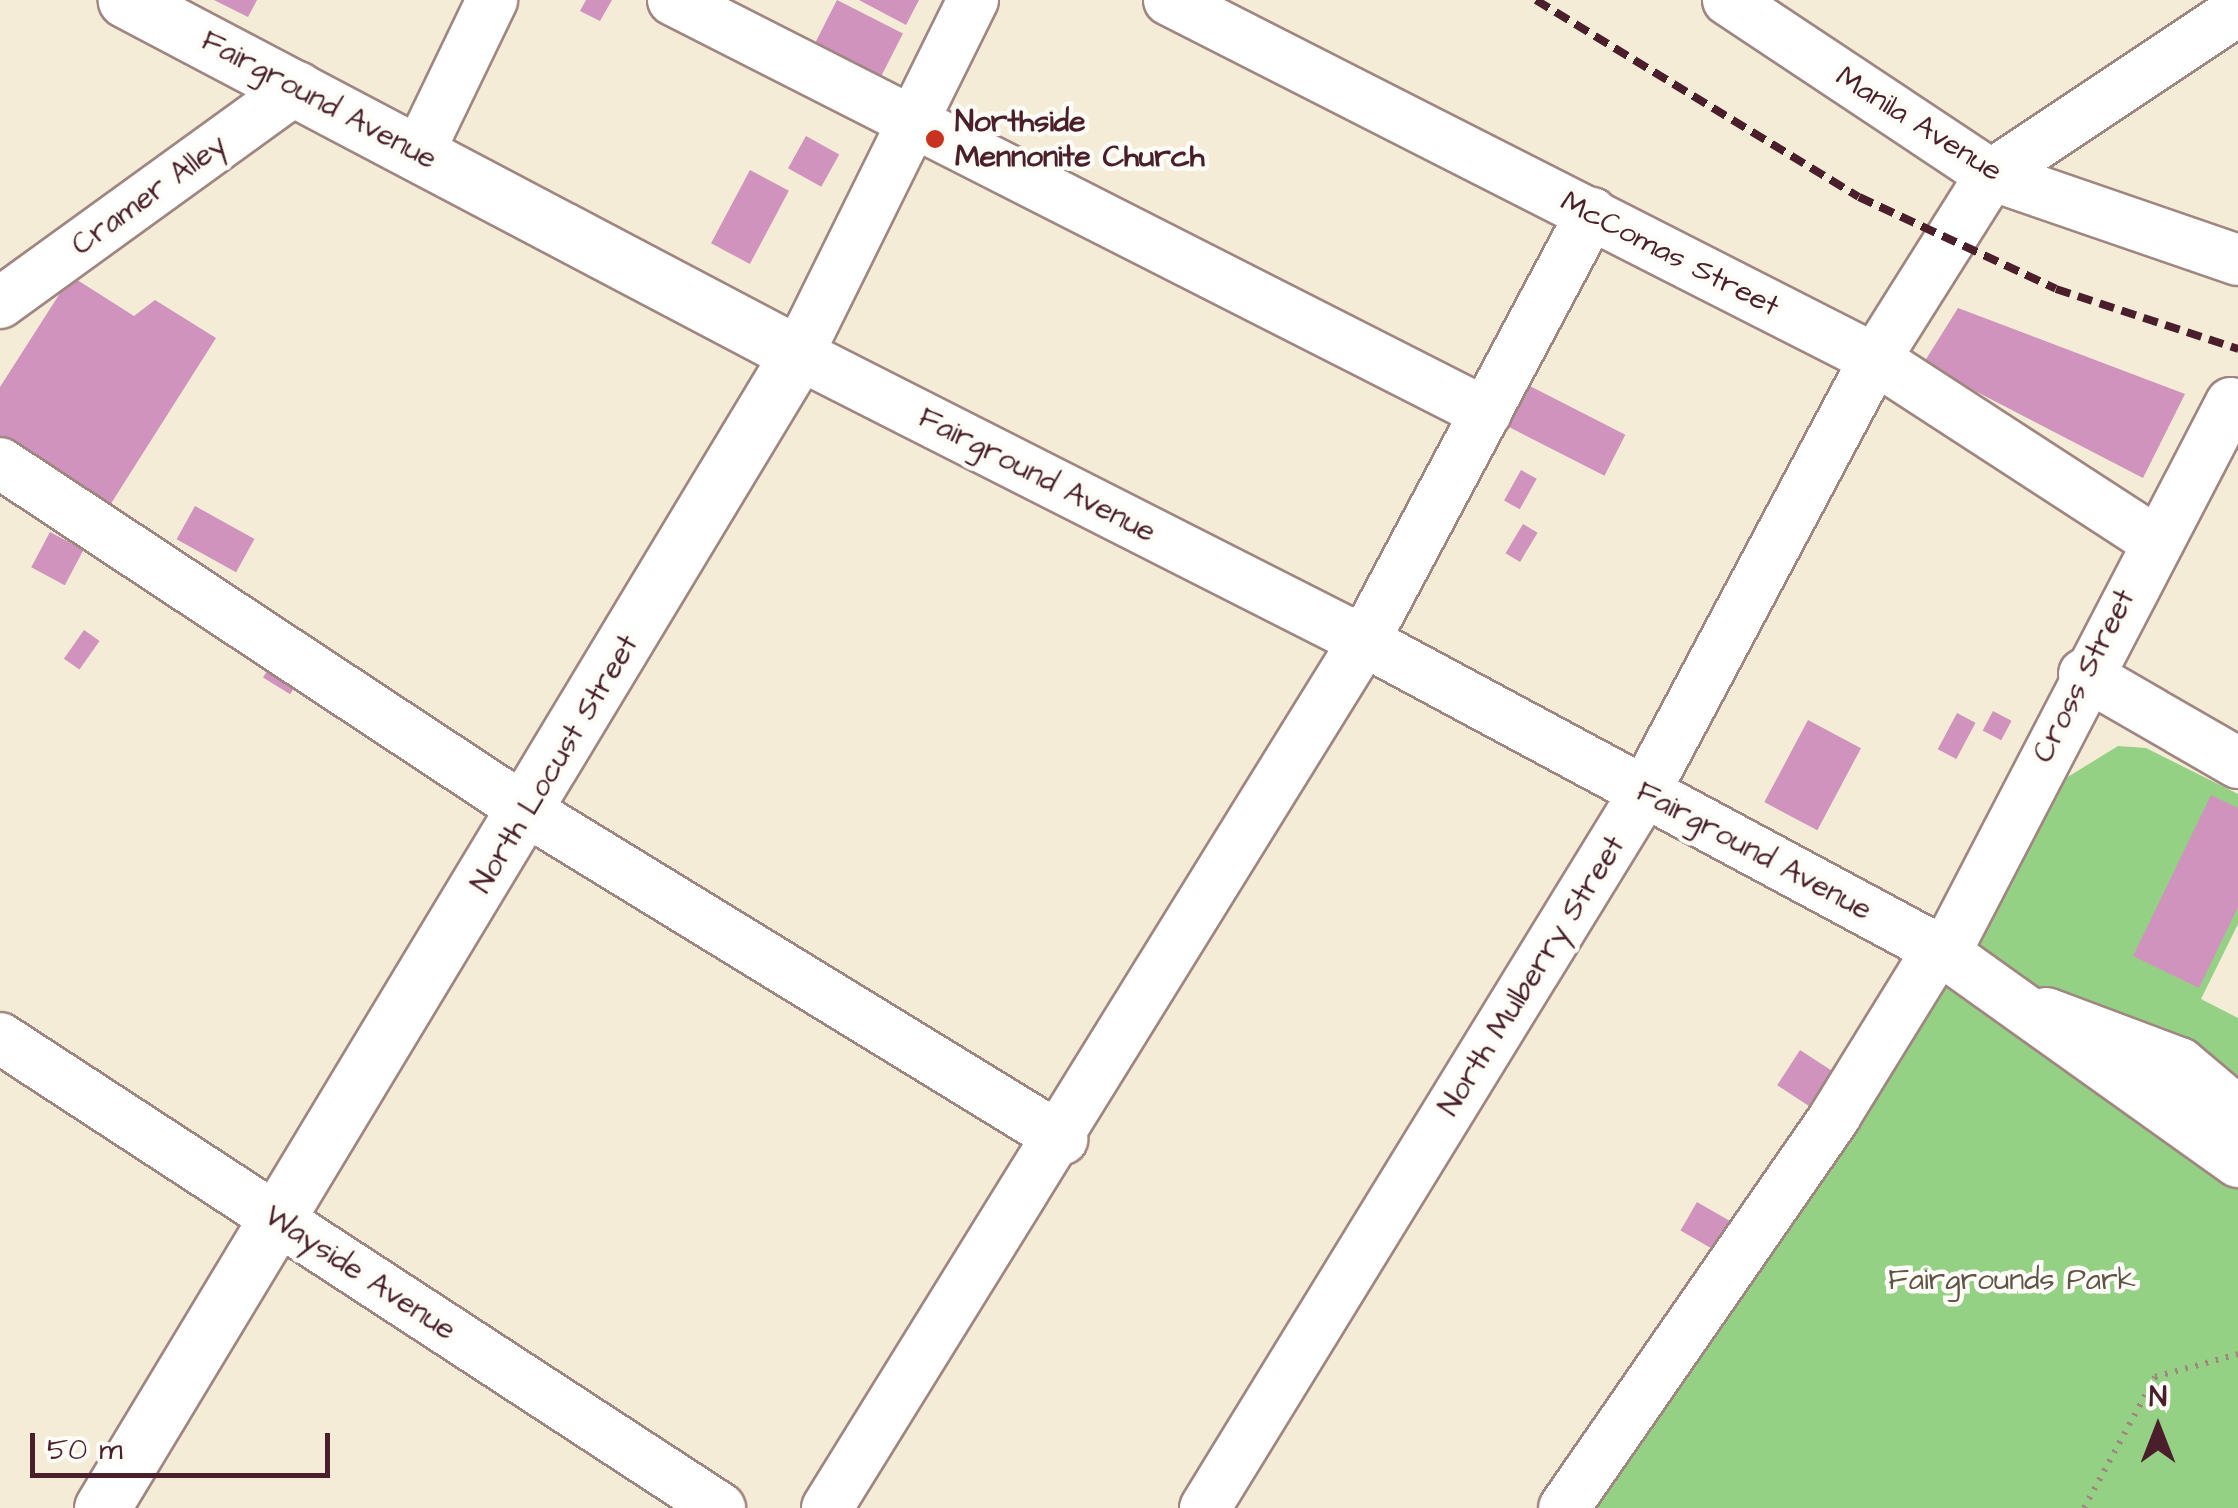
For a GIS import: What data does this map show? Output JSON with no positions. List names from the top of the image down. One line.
{"streets":{"main road":["Fairground Avenue","North Locust Street"],"street":["Manila Avenue","Cramer Alley","McComas Street","Cross Street","North Mulberry Street","Wayside Avenue"]},"crossings":[["Fairground Avenue","Cramer Alley"],["Fairground Avenue","Cross Street"],["Fairground Avenue","North Locust Street"],["Fairground Avenue","North Mulberry Street"],["Manila Avenue","North Mulberry Street"],["McComas Street","Cross Street"],["McComas Street","North Mulberry Street"],["North Locust Street","Wayside Avenue"]],"parks":["Fairgrounds Park"],"places":["Northside Mennonite Church"],"scale_bar":"50 m","north":"top"}
